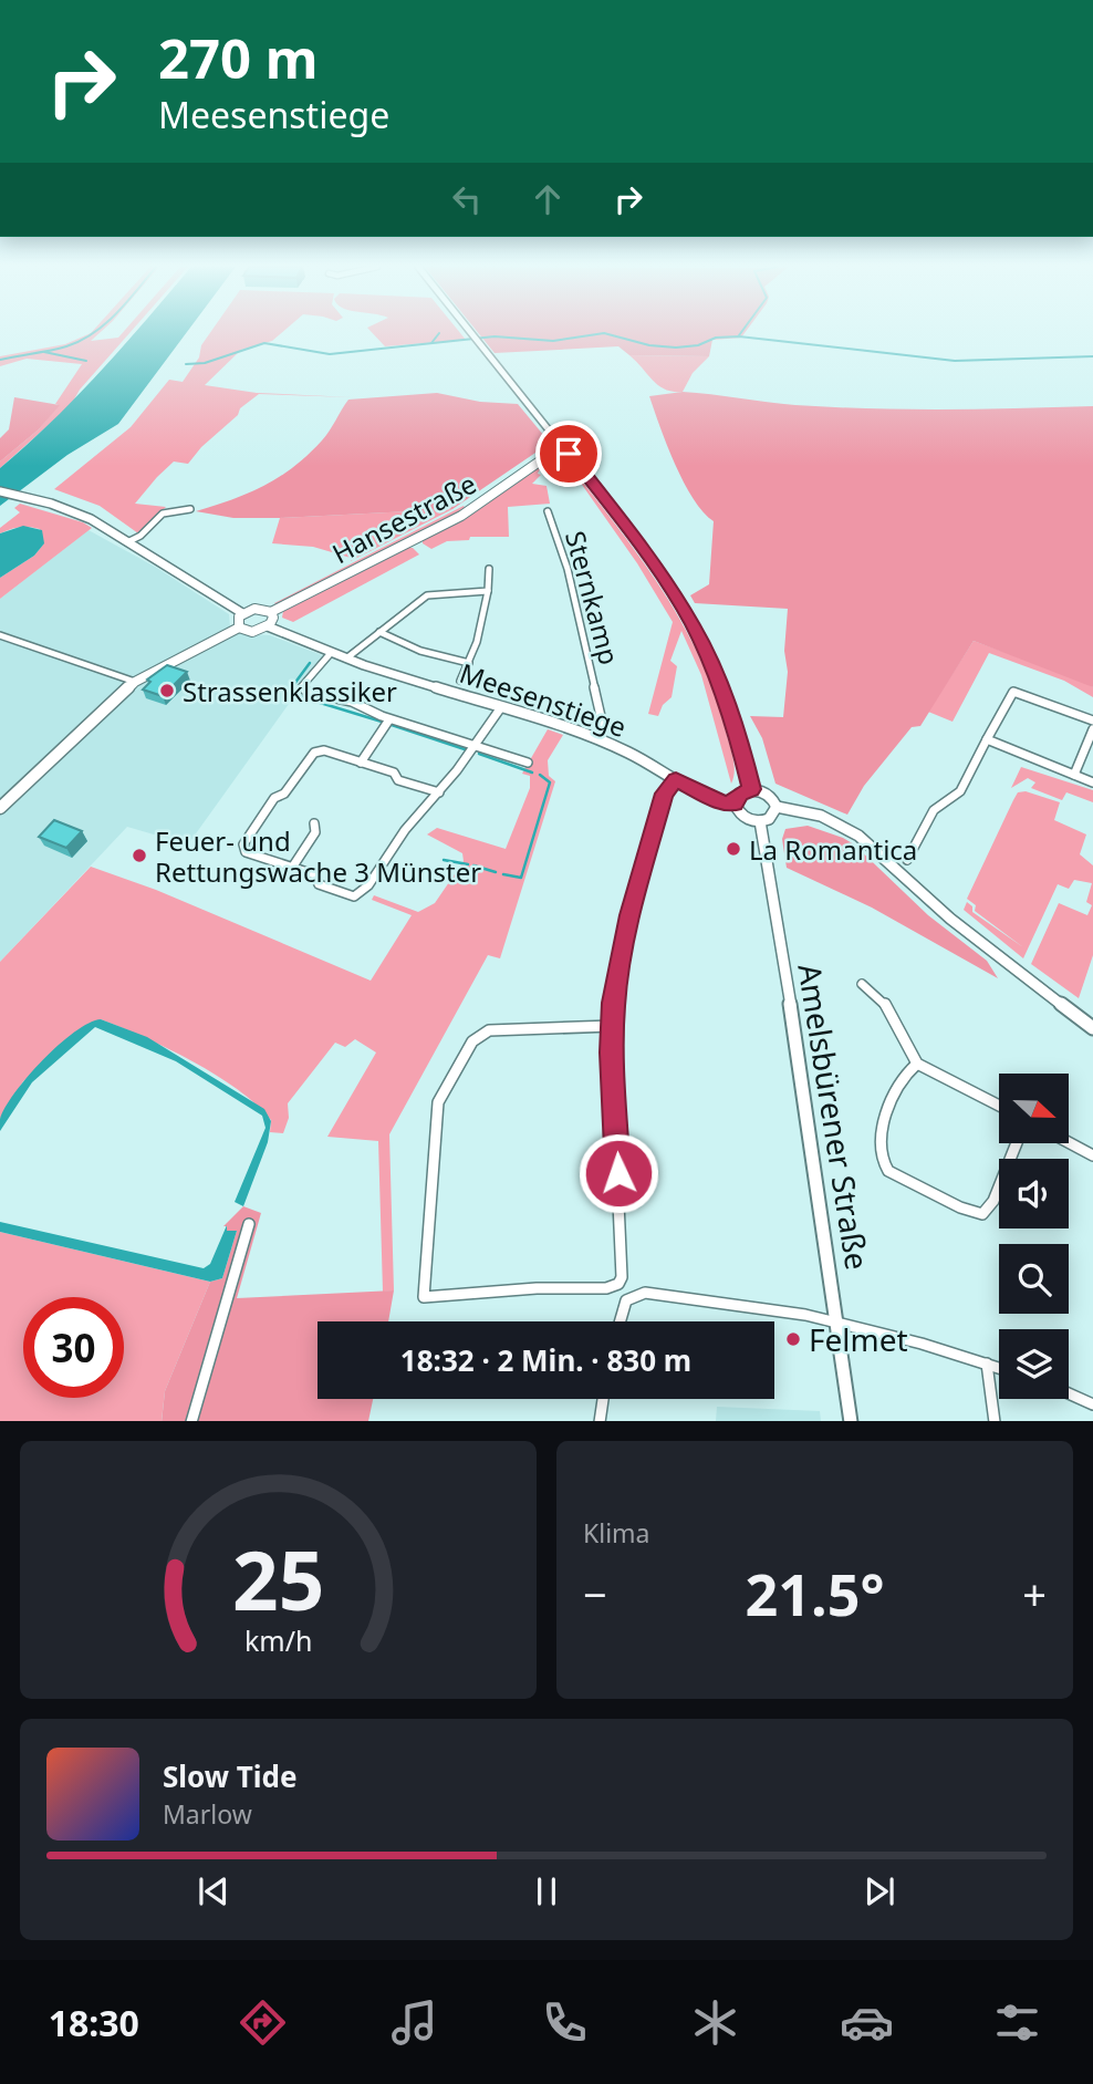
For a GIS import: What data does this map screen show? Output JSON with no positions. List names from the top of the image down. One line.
{"streets":{"main road":["Hansestraße"],"street":["Sternkamp","Meesenstiege","Amelsbürener Straße"]},"crossings":[["Sternkamp","Meesenstiege"],["Meesenstiege","Amelsbürener Straße"]],"places":["Strassenklassiker","La Romantica","Feuer- und Rettungswache 3 Münster","Felmet"],"north":"right","page":{"turn":["270 m","Meesenstiege"],"limit":"30","trip":"18:32 · 2 Min. · 830 m","tile":"Klima","heat":["−","21.5°","+"],"song":["Slow Tide","Marlow"],"tabs":"18:30","gauge":["25","km/h"]}}
